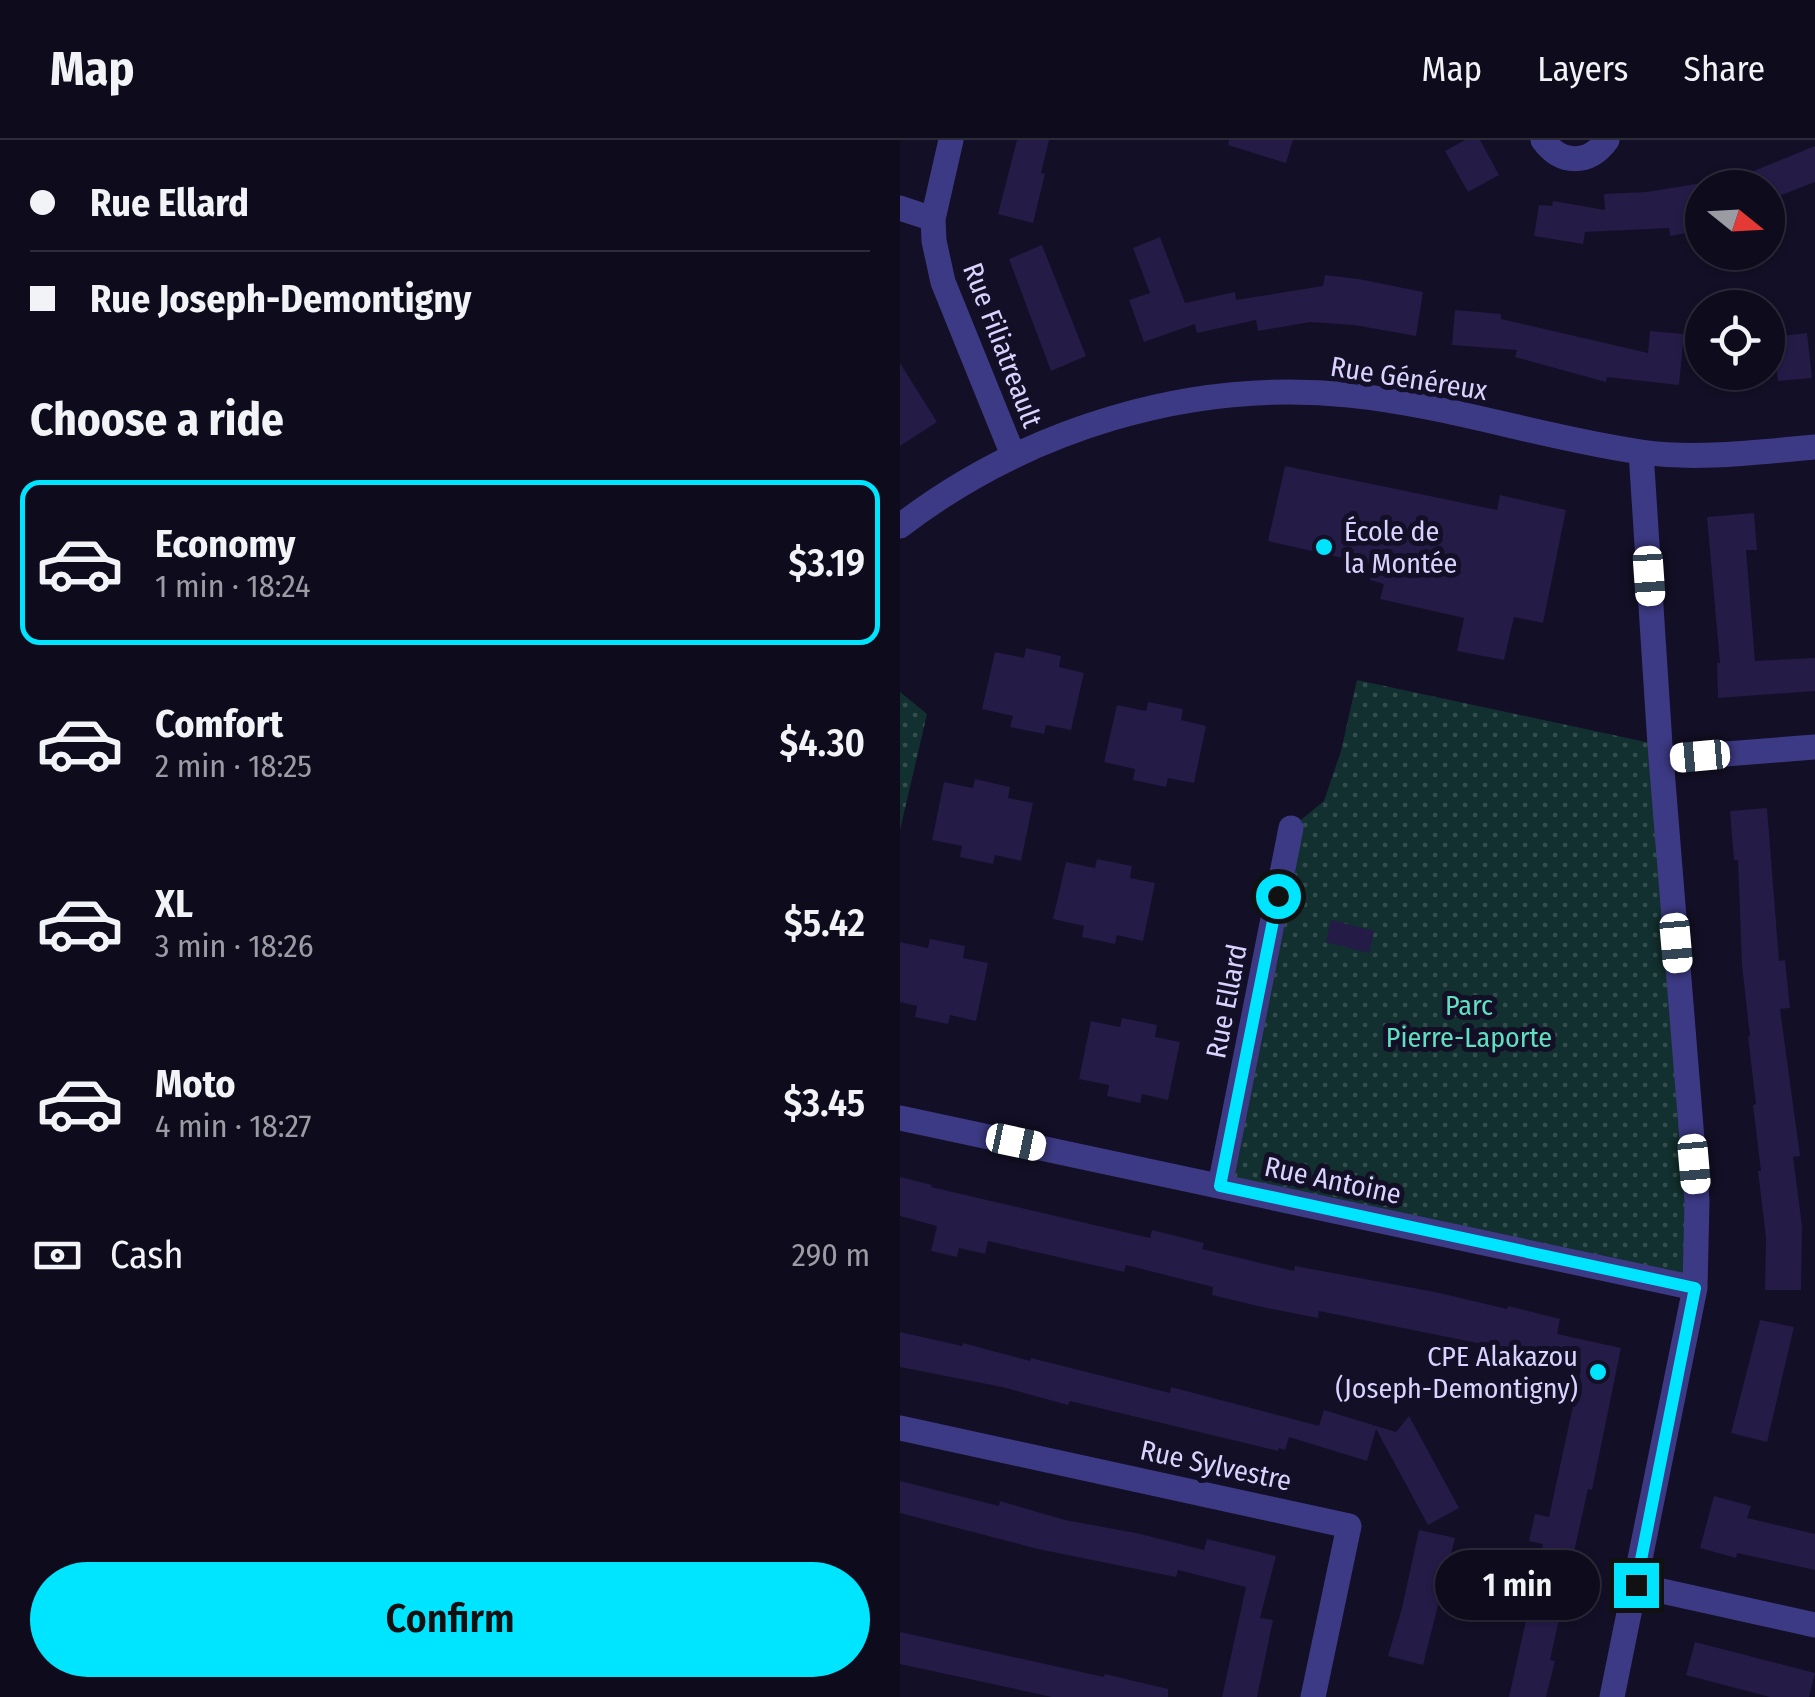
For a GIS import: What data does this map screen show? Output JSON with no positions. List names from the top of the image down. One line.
{"streets":{"street":["Rue Filiatreault","Rue Généreux","Rue Ellard","Rue Antoine","Rue Sylvestre"]},"crossings":[["Rue Filiatreault","Rue Généreux"],["Rue Ellard","Rue Antoine"]],"parks":["Parc Pierre-Laporte"],"places":["École de la Montée","CPE Alakazou (Joseph-Demontigny)"],"north":"right","page":{"header":"Map","nav":["Map","Layers","Share"],"banner":["Rue Ellard","Rue Joseph-Demontigny"],"heading":"Choose a ride","list":[{"name":"Economy","note":"1 min · 18:24","value":"$3.19"},{"name":"Comfort","note":"2 min · 18:25","value":"$4.30"},{"name":"XL","note":"3 min · 18:26","value":"$5.42"},{"name":"Moto","note":"4 min · 18:27","value":"$3.45"}],"pay":["Cash","290 m"],"buttons":"Confirm","bubble":"1 min"}}
